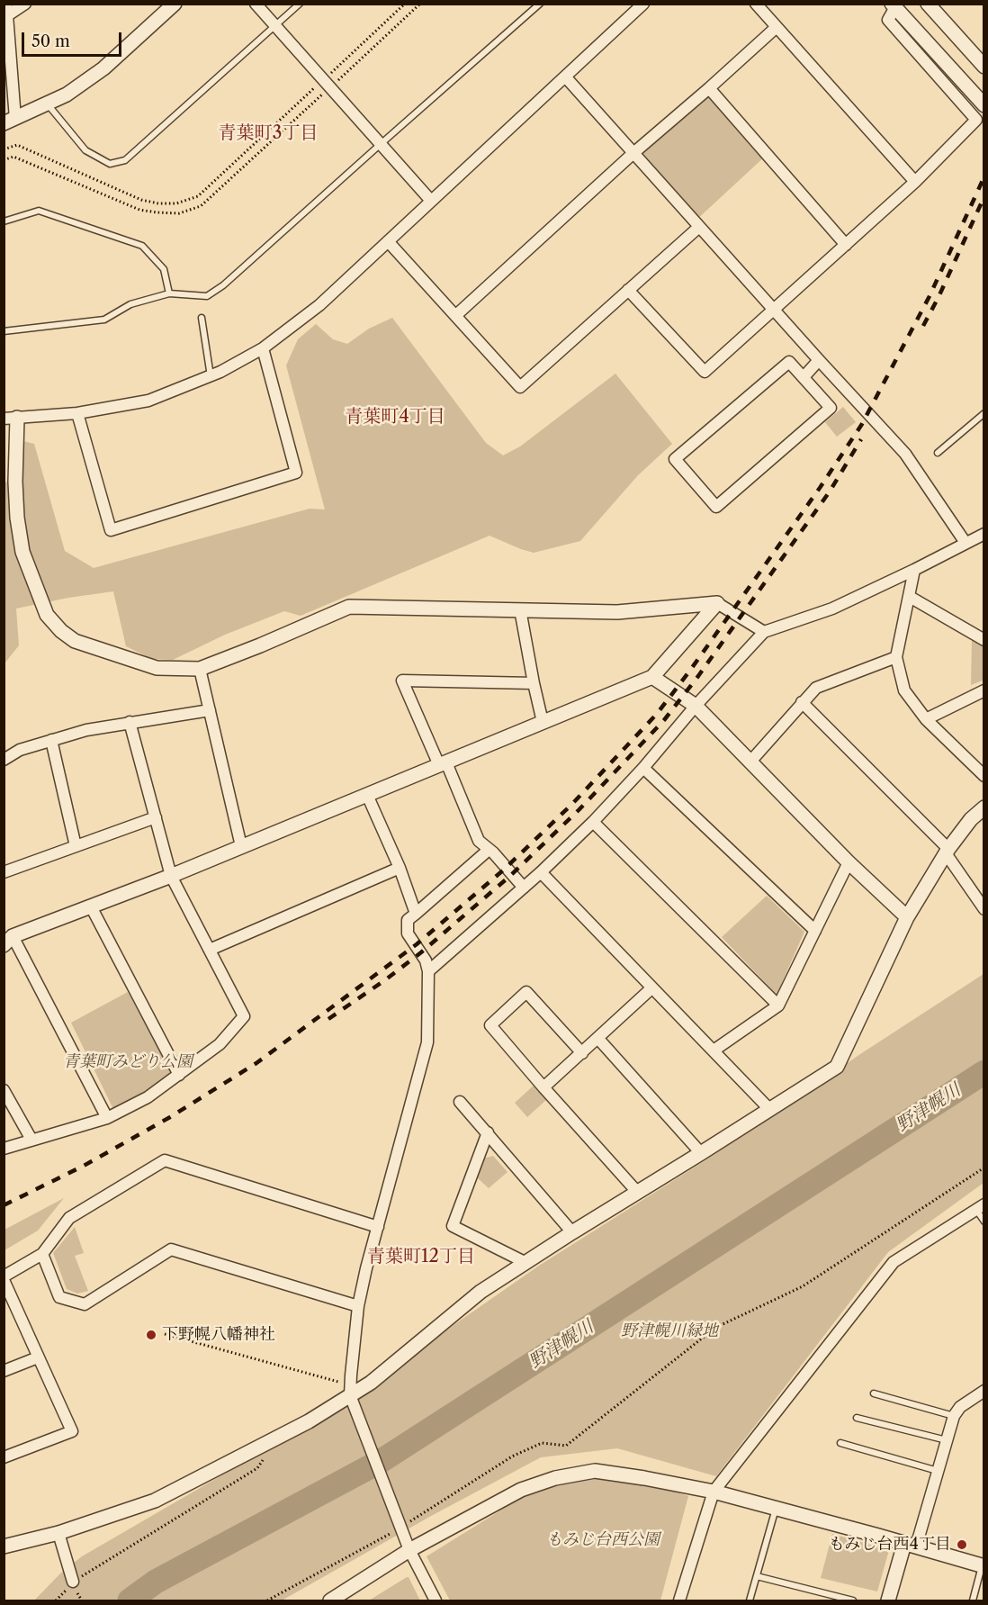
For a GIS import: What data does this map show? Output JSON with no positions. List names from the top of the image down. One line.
{"districts":["青葉町3丁目","青葉町4丁目","青葉町12丁目"],"water":["野津幌川"],"parks":["青葉町みどり公園","野津幌川緑地","もみじ台西公園"],"places":["下野幌八幡神社","もみじ台西4丁目"],"scale_bar":"50 m"}
